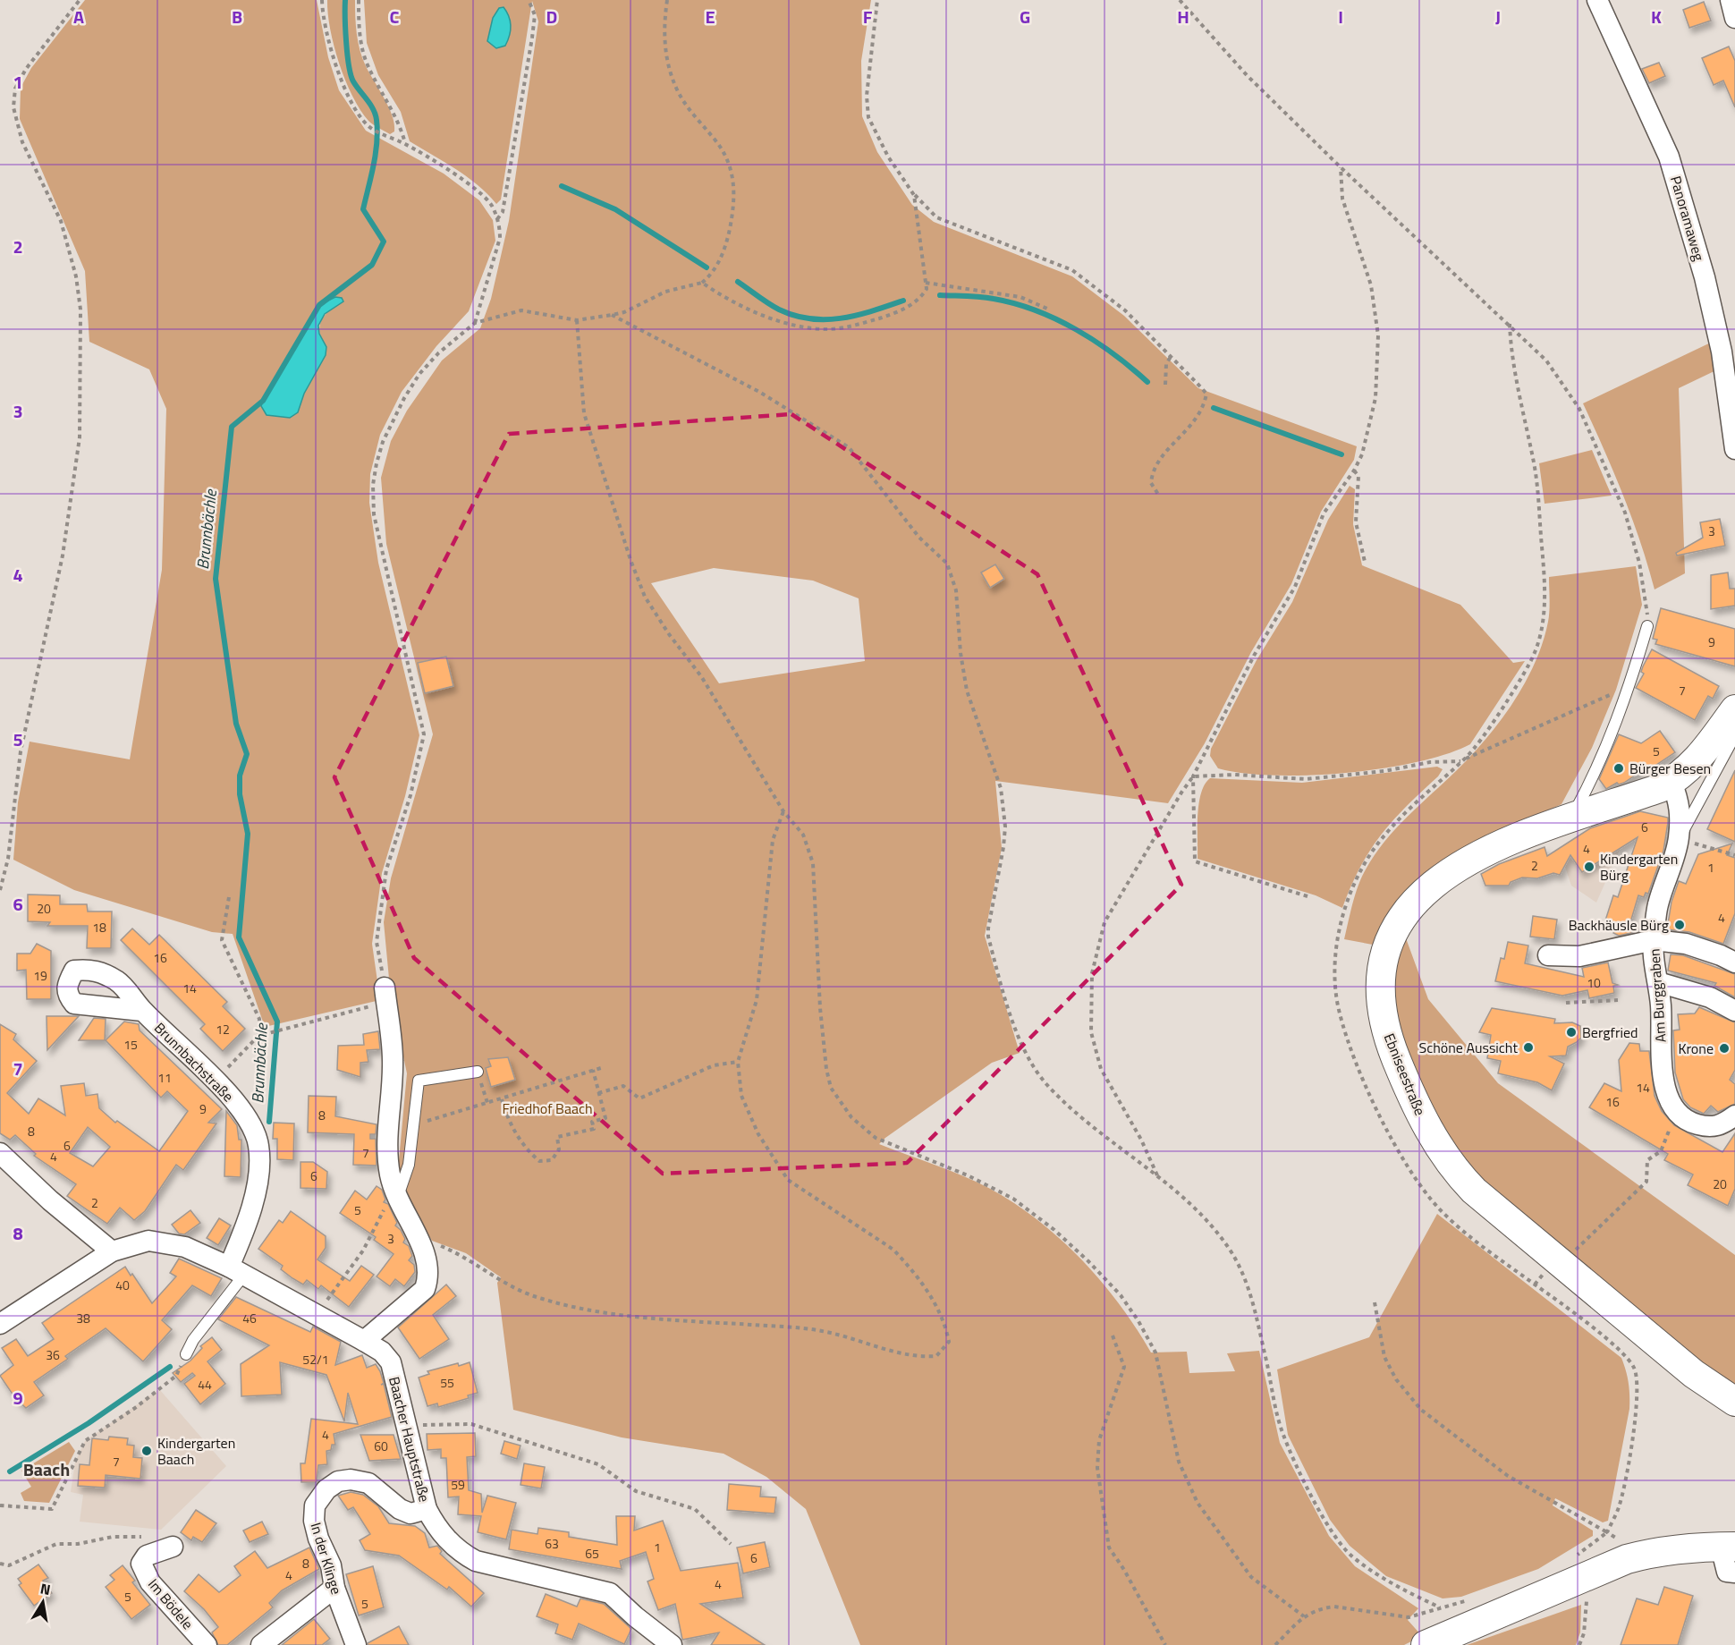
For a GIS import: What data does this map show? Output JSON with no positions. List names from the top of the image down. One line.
{"streets":{"street":["Panoramaweg","Am Burggraben","Brunnbachstraße","Ebniseestraße","Baacher Hauptstraße","In der Klinge","Im Bödele"]},"crossings":[["Am Burggraben","Ebniseestraße"],["Brunnbachstraße","Baacher Hauptstraße"],["Baacher Hauptstraße","In der Klinge"]],"districts":["Baach"],"water":["Brunnbächle"],"parks":["Friedhof Baach"],"places":["Bürger Besen","Kindergarten Bürg","Backhäusle Bürg","Bergfried","Schöne Aussicht","Krone","Kindergarten Baach"],"house_numbers":["3","9","7","5","6","4","2","1","20","4","18","16","19","10","14","12","15","11","14","16","9","8","8","6","7","4","6","20","2","5","3","40","38","46","36","52/1","55","44","4","60","7","59","63","1","65","6","8","4","4","5","5"],"north":"top","grid":{"columns":["A","B","C","D","E","F","G","H","I","J","K"],"rows":["1","2","3","4","5","6","7","8","9"]}}
